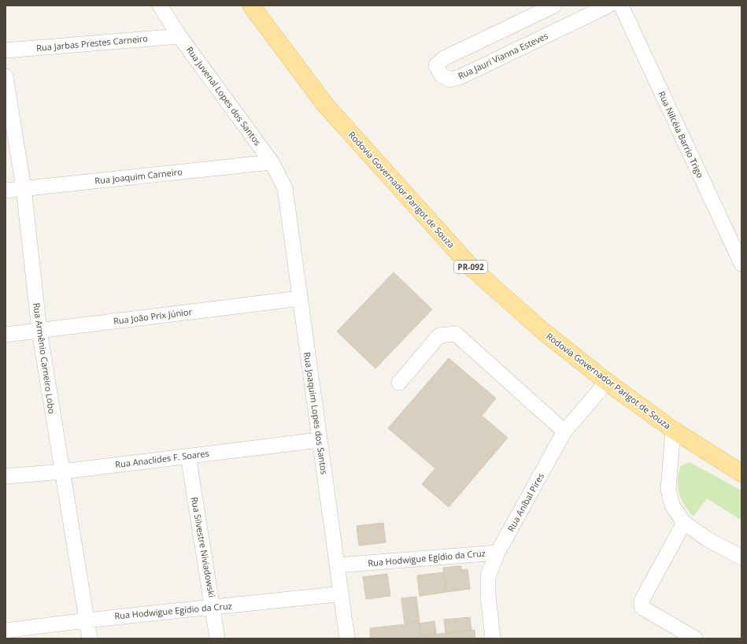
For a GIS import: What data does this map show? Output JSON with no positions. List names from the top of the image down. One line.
{"streets":{"main road":["Rodovia Governador Parigot de Souza","PR-092"],"street":["Rua Jarbas Prestes Carneiro","Rua Jauri Vianna Esteves","Rua Juvenal Lopes dos Santos","Rua Nilcéia Barrio Trigo","Rua Joaquim Carneiro","Rua João Prix Júnior","Rua Armênio Carneiro Lobo","Rua Joaquim Lopes dos Santos","Rua Anaclides F. Soares","Rua Aníbal Pires","Rua Silvestre Niviadowski","Rua Hodwigue Egídio da Cruz"]},"crossings":[["Rua Jarbas Prestes Carneiro","Rua Juvenal Lopes dos Santos"],["Rua Juvenal Lopes dos Santos","Rua Joaquim Carneiro"],["Rua Juvenal Lopes dos Santos","Rua Joaquim Lopes dos Santos"],["Rua Joaquim Carneiro","Rua Armênio Carneiro Lobo"],["Rodovia Governador Parigot de Souza","Rua Aníbal Pires"],["Rua João Prix Júnior","Rua Armênio Carneiro Lobo"],["Rua João Prix Júnior","Rua Joaquim Lopes dos Santos"],["Rua Armênio Carneiro Lobo","Rua Anaclides F. Soares"],["Rua Armênio Carneiro Lobo","Rua Hodwigue Egídio da Cruz"],["Rua Joaquim Lopes dos Santos","Rua Anaclides F. Soares"],["Rua Joaquim Lopes dos Santos","Rua Hodwigue Egídio da Cruz"],["Rua Anaclides F. Soares","Rua Silvestre Niviadowski"],["Rua Aníbal Pires","Rua Hodwigue Egídio da Cruz"],["Rua Silvestre Niviadowski","Rua Hodwigue Egídio da Cruz"]]}
